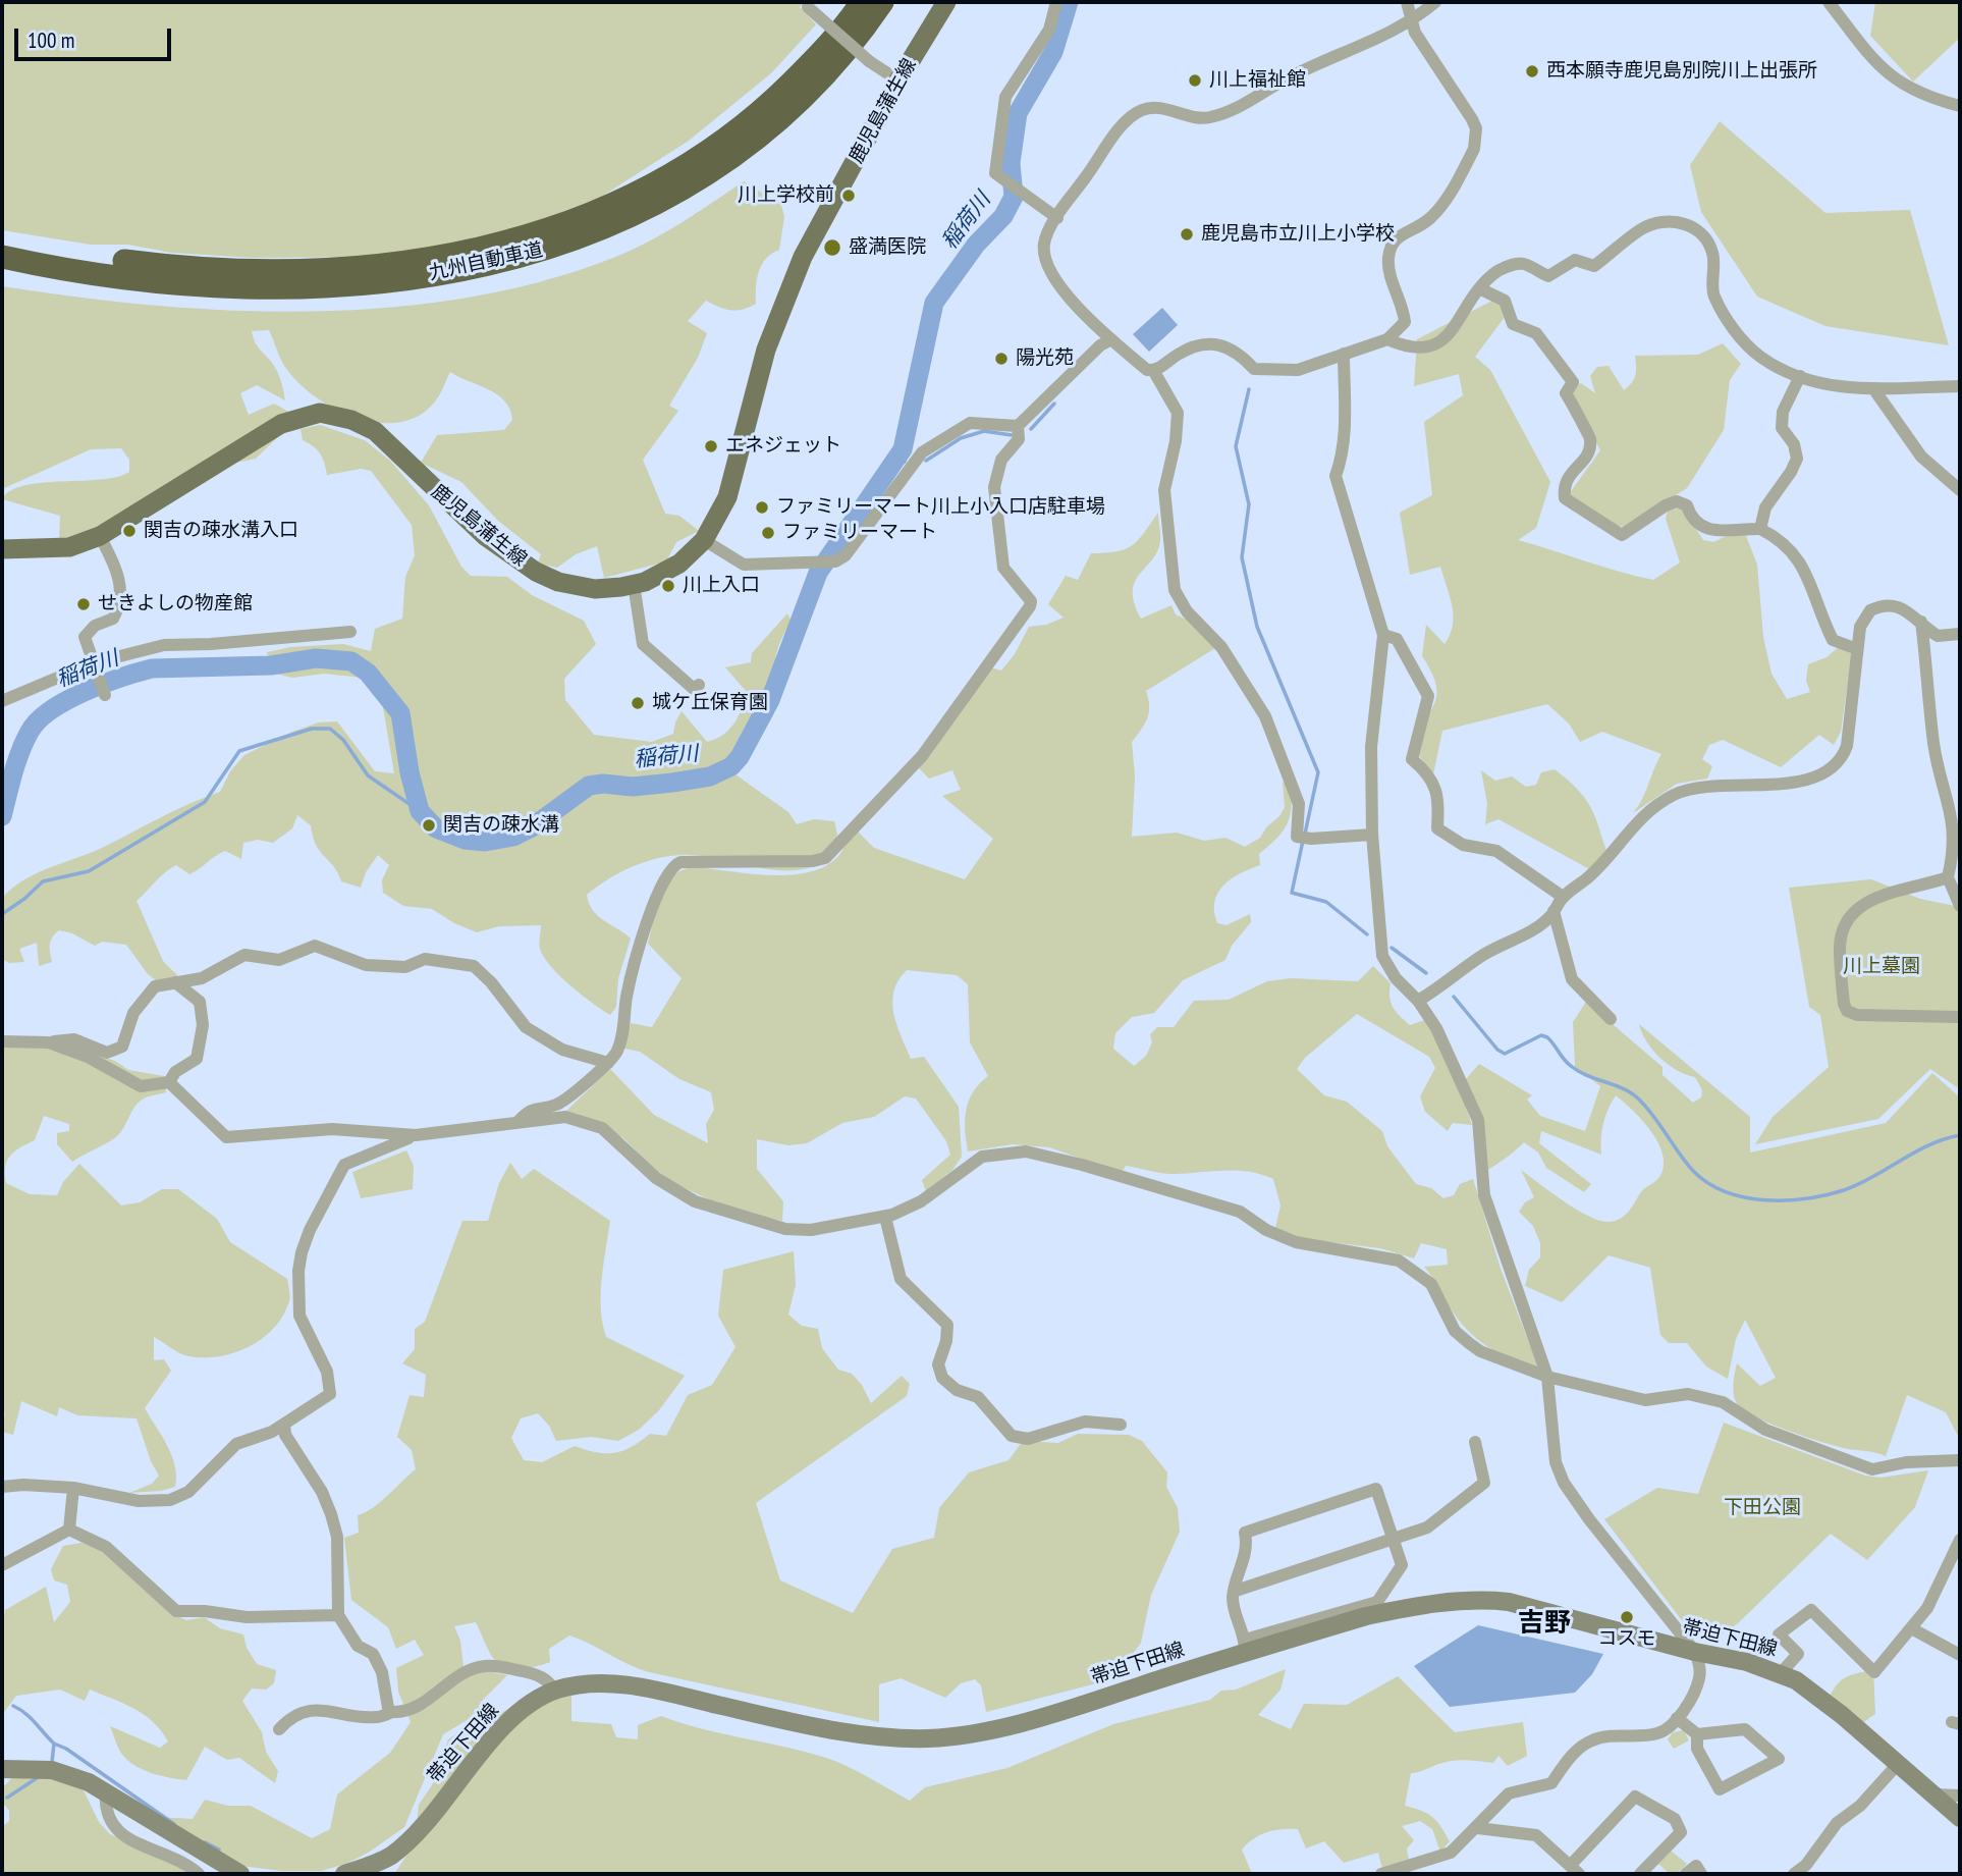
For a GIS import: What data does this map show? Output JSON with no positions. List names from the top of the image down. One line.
{"streets":{"highway":["九州自動車道"],"main road":["鹿児島蒲生線","帯迫下田線"]},"districts":["吉野"],"water":["稲荷川"],"parks":["川上墓園","下田公園"],"places":["西本願寺鹿児島別院川上出張所","川上福祉館","川上学校前","鹿児島市立川上小学校","盛満医院","陽光苑","エネジェット","ファミリーマート川上小入口店駐車場","関吉の疎水溝入口","ファミリーマート","川上入口","せきよしの物産館","城ケ丘保育園","関吉の疎水溝","コスモ"],"scale_bar":"100 m"}
